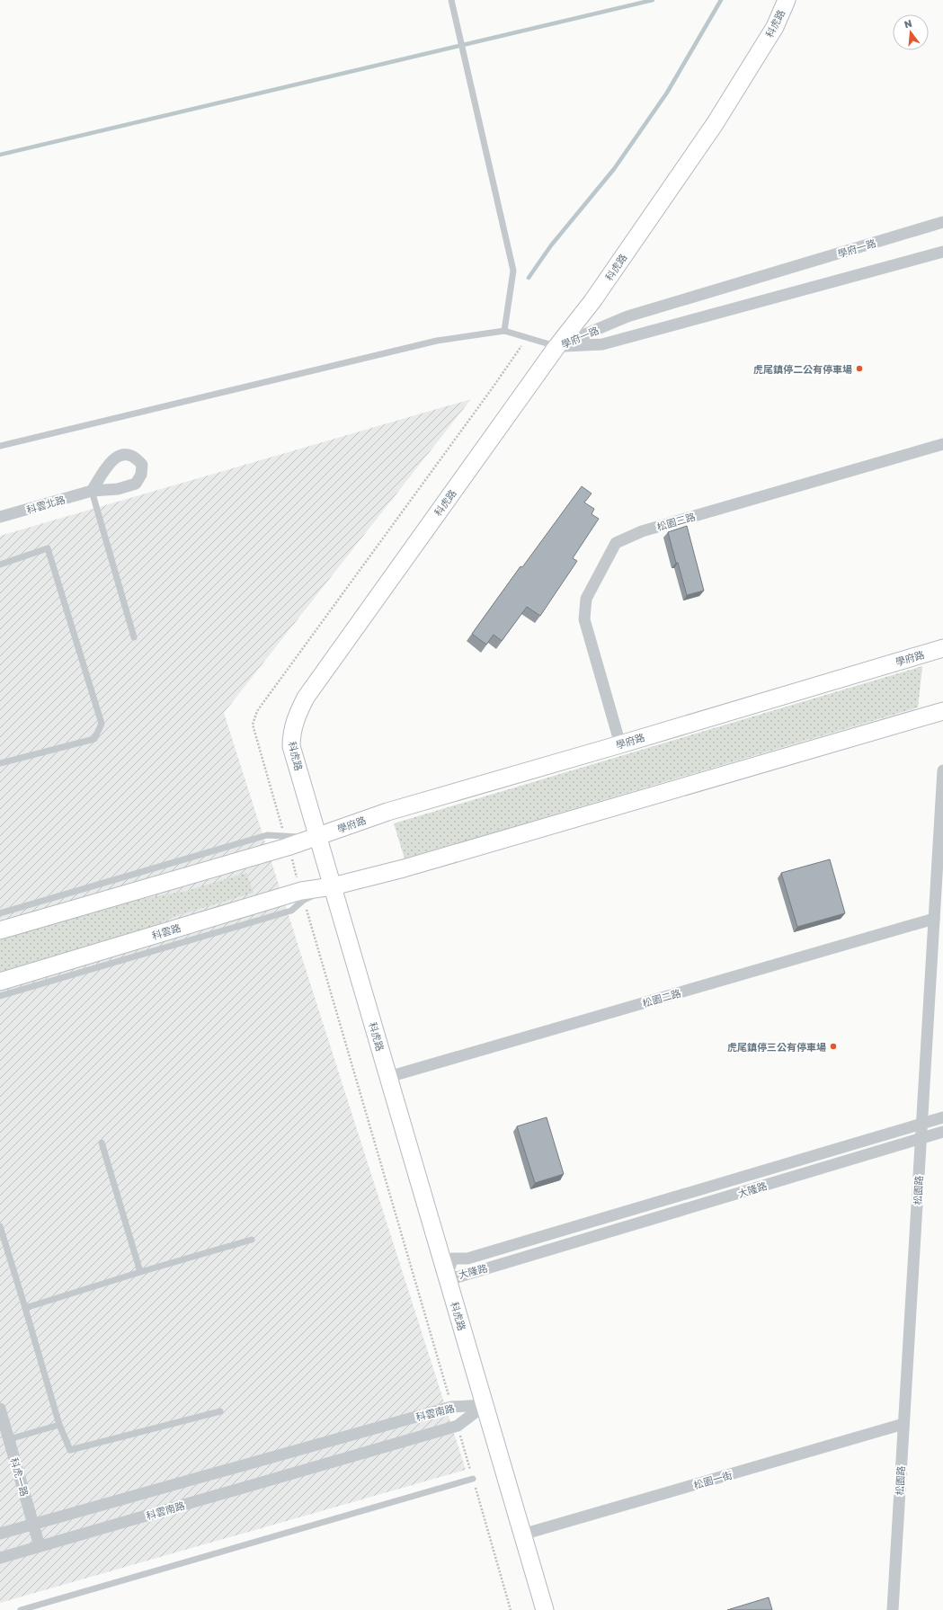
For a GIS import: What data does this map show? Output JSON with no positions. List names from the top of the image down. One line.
{"streets":{"street":["科虎路","學府一路","科雲北路","松園三路","學府路","科雲路","松園二路","大隆路","松園路","科雲南路","科虎一路","松園一街"]},"crossings":[["科虎路","學府一路"],["科虎路","學府路"],["科虎路","科雲路"],["科虎路","松園二路"],["科虎路","大隆路"],["科虎路","科雲南路"],["科虎路","松園一街"],["松園三路","學府路"],["松園二路","松園路"],["大隆路","松園路"],["松園路","松園一街"],["科雲南路","科虎一路"]],"places":["虎尾鎮停二公有停車場","虎尾鎮停三公有停車場"],"north":"top"}
